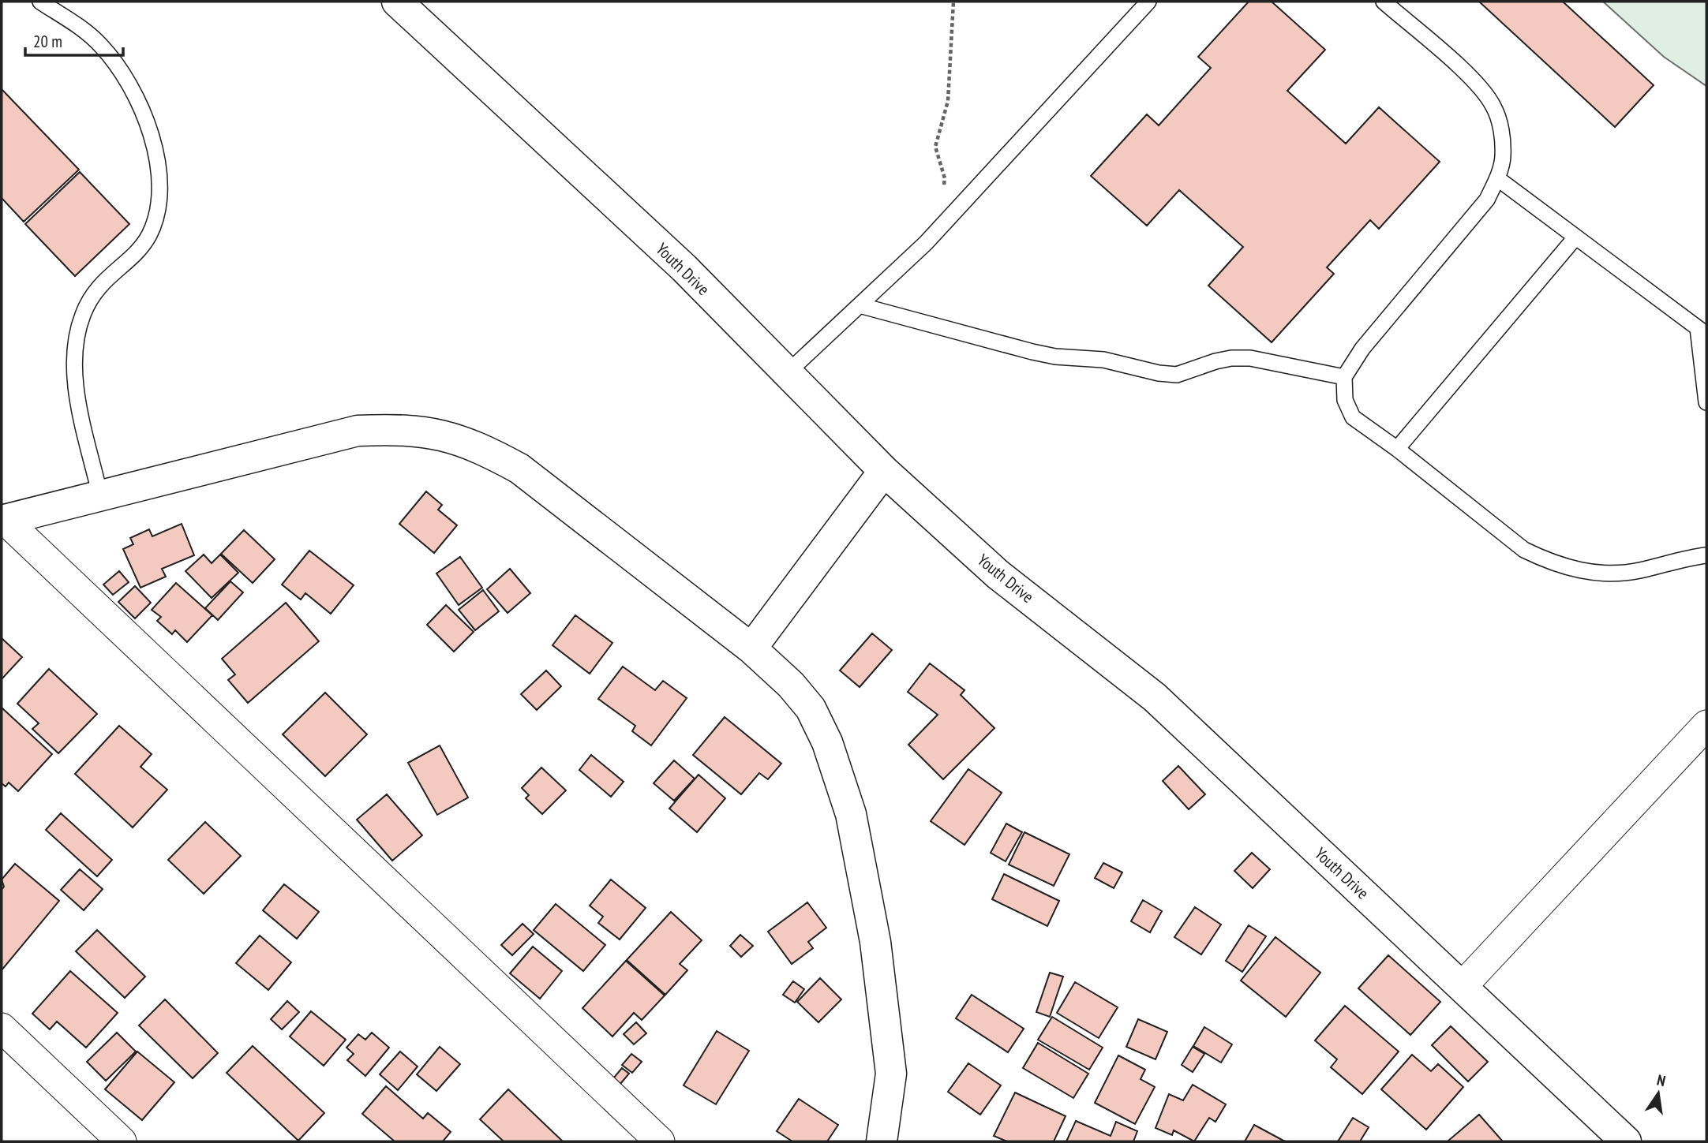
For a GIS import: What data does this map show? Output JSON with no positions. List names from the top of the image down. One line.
{"streets":{"street":["Youth Drive"]},"scale_bar":"20 m","north":"top"}
